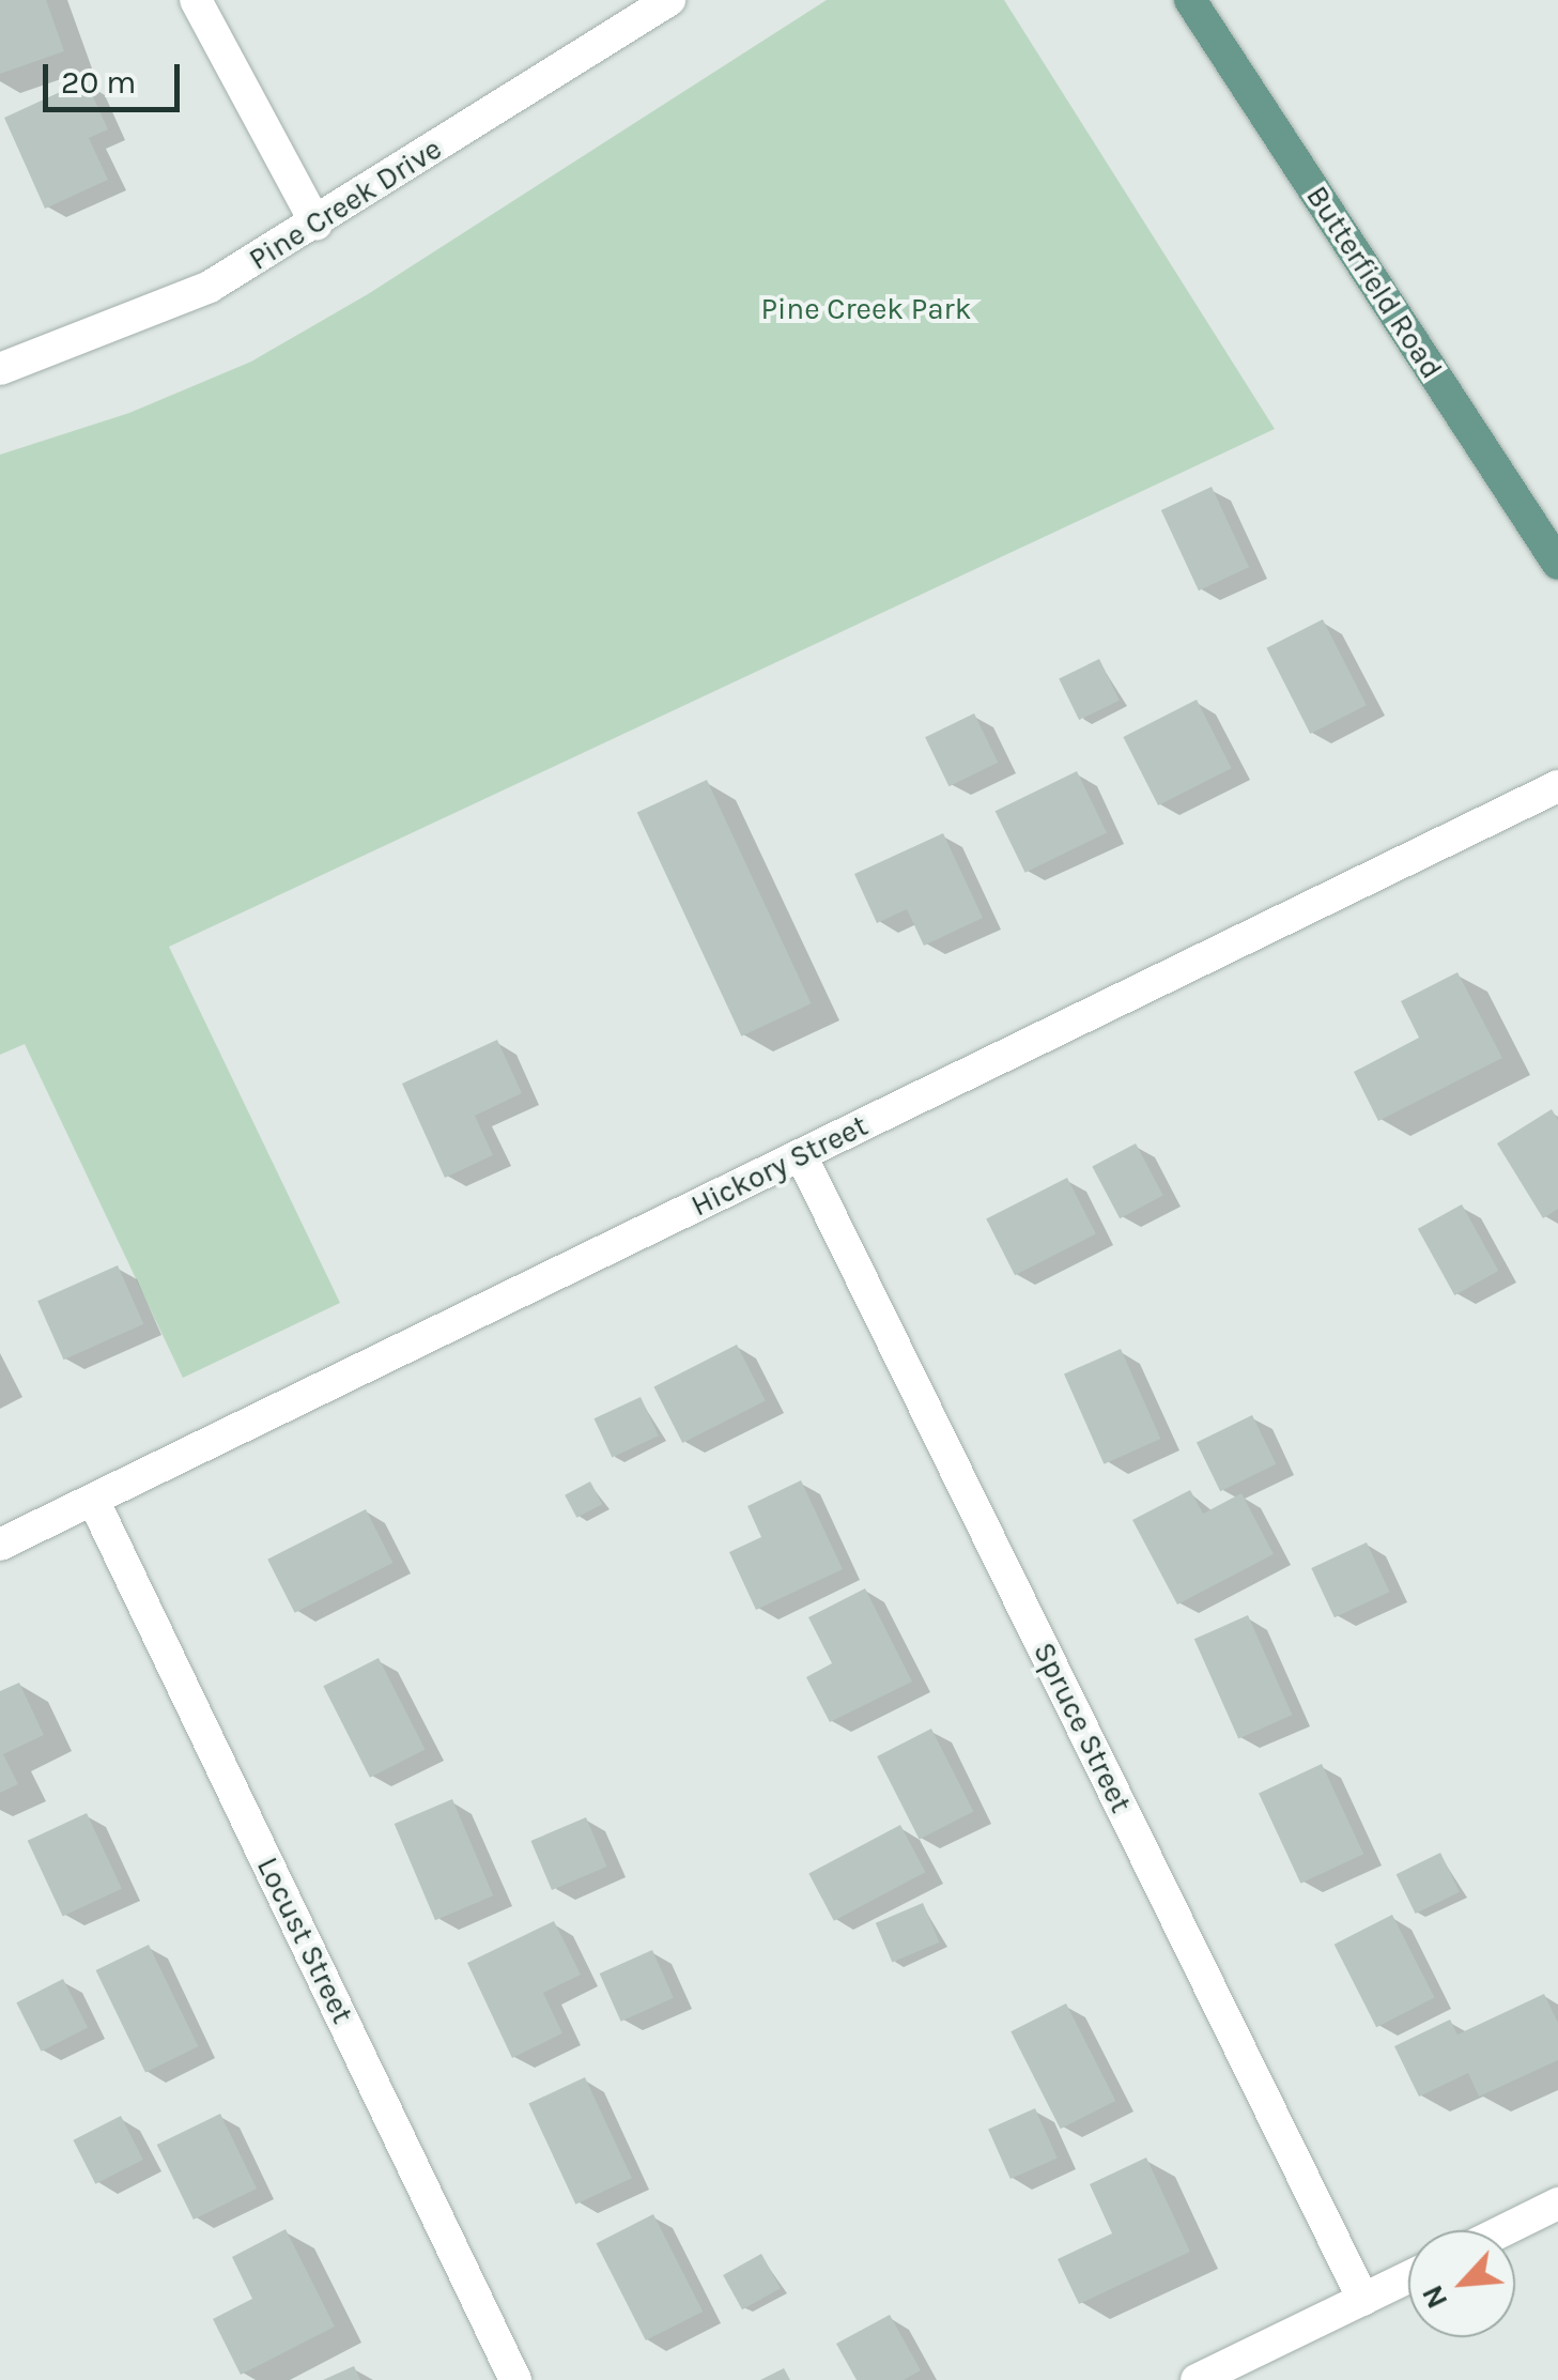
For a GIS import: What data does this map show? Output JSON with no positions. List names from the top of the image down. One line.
{"streets":{"main road":["Butterfield Road"],"street":["Pine Creek Drive","Hickory Street","Spruce Street","Locust Street"]},"crossings":[["Hickory Street","Spruce Street"],["Hickory Street","Locust Street"]],"parks":["Pine Creek Park"],"scale_bar":"20 m","north":"bottom left"}
